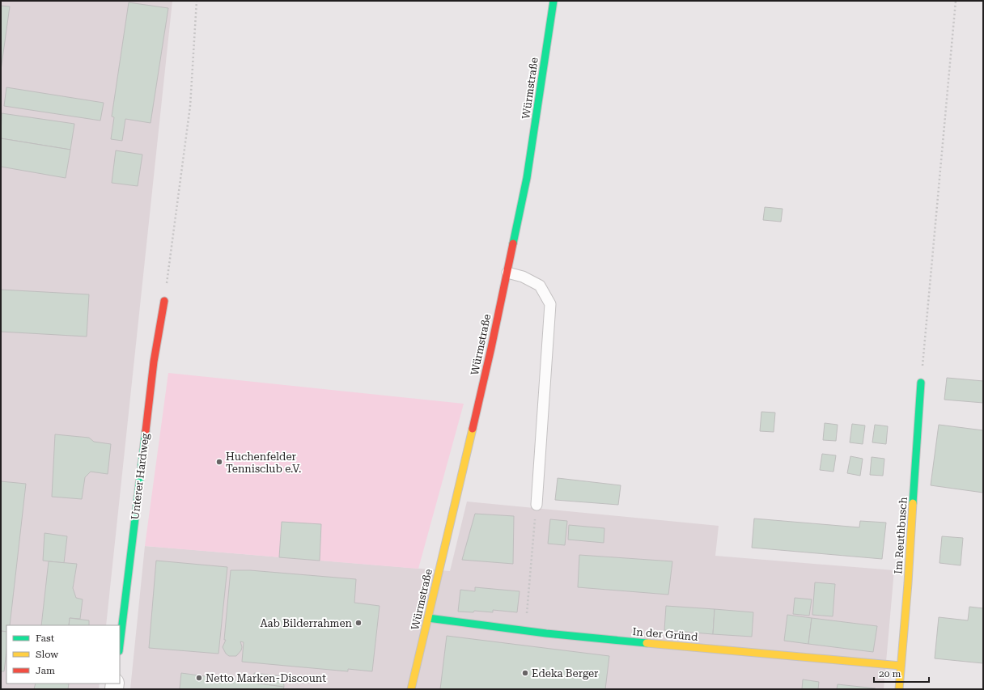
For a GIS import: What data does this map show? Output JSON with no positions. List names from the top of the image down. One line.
{"streets":{"street":["Würmstraße","Unterer Hardweg","Im Reuthbusch","In der Gründ"]},"crossings":[["Würmstraße","In der Gründ"],["Im Reuthbusch","In der Gründ"]],"places":["Huchenfelder Tennisclub e.V.","Aab Bilderrahmen","Edeka Berger","Netto Marken-Discount"],"legend":["Fast","Slow","Jam"],"scale_bar":"20 m"}
